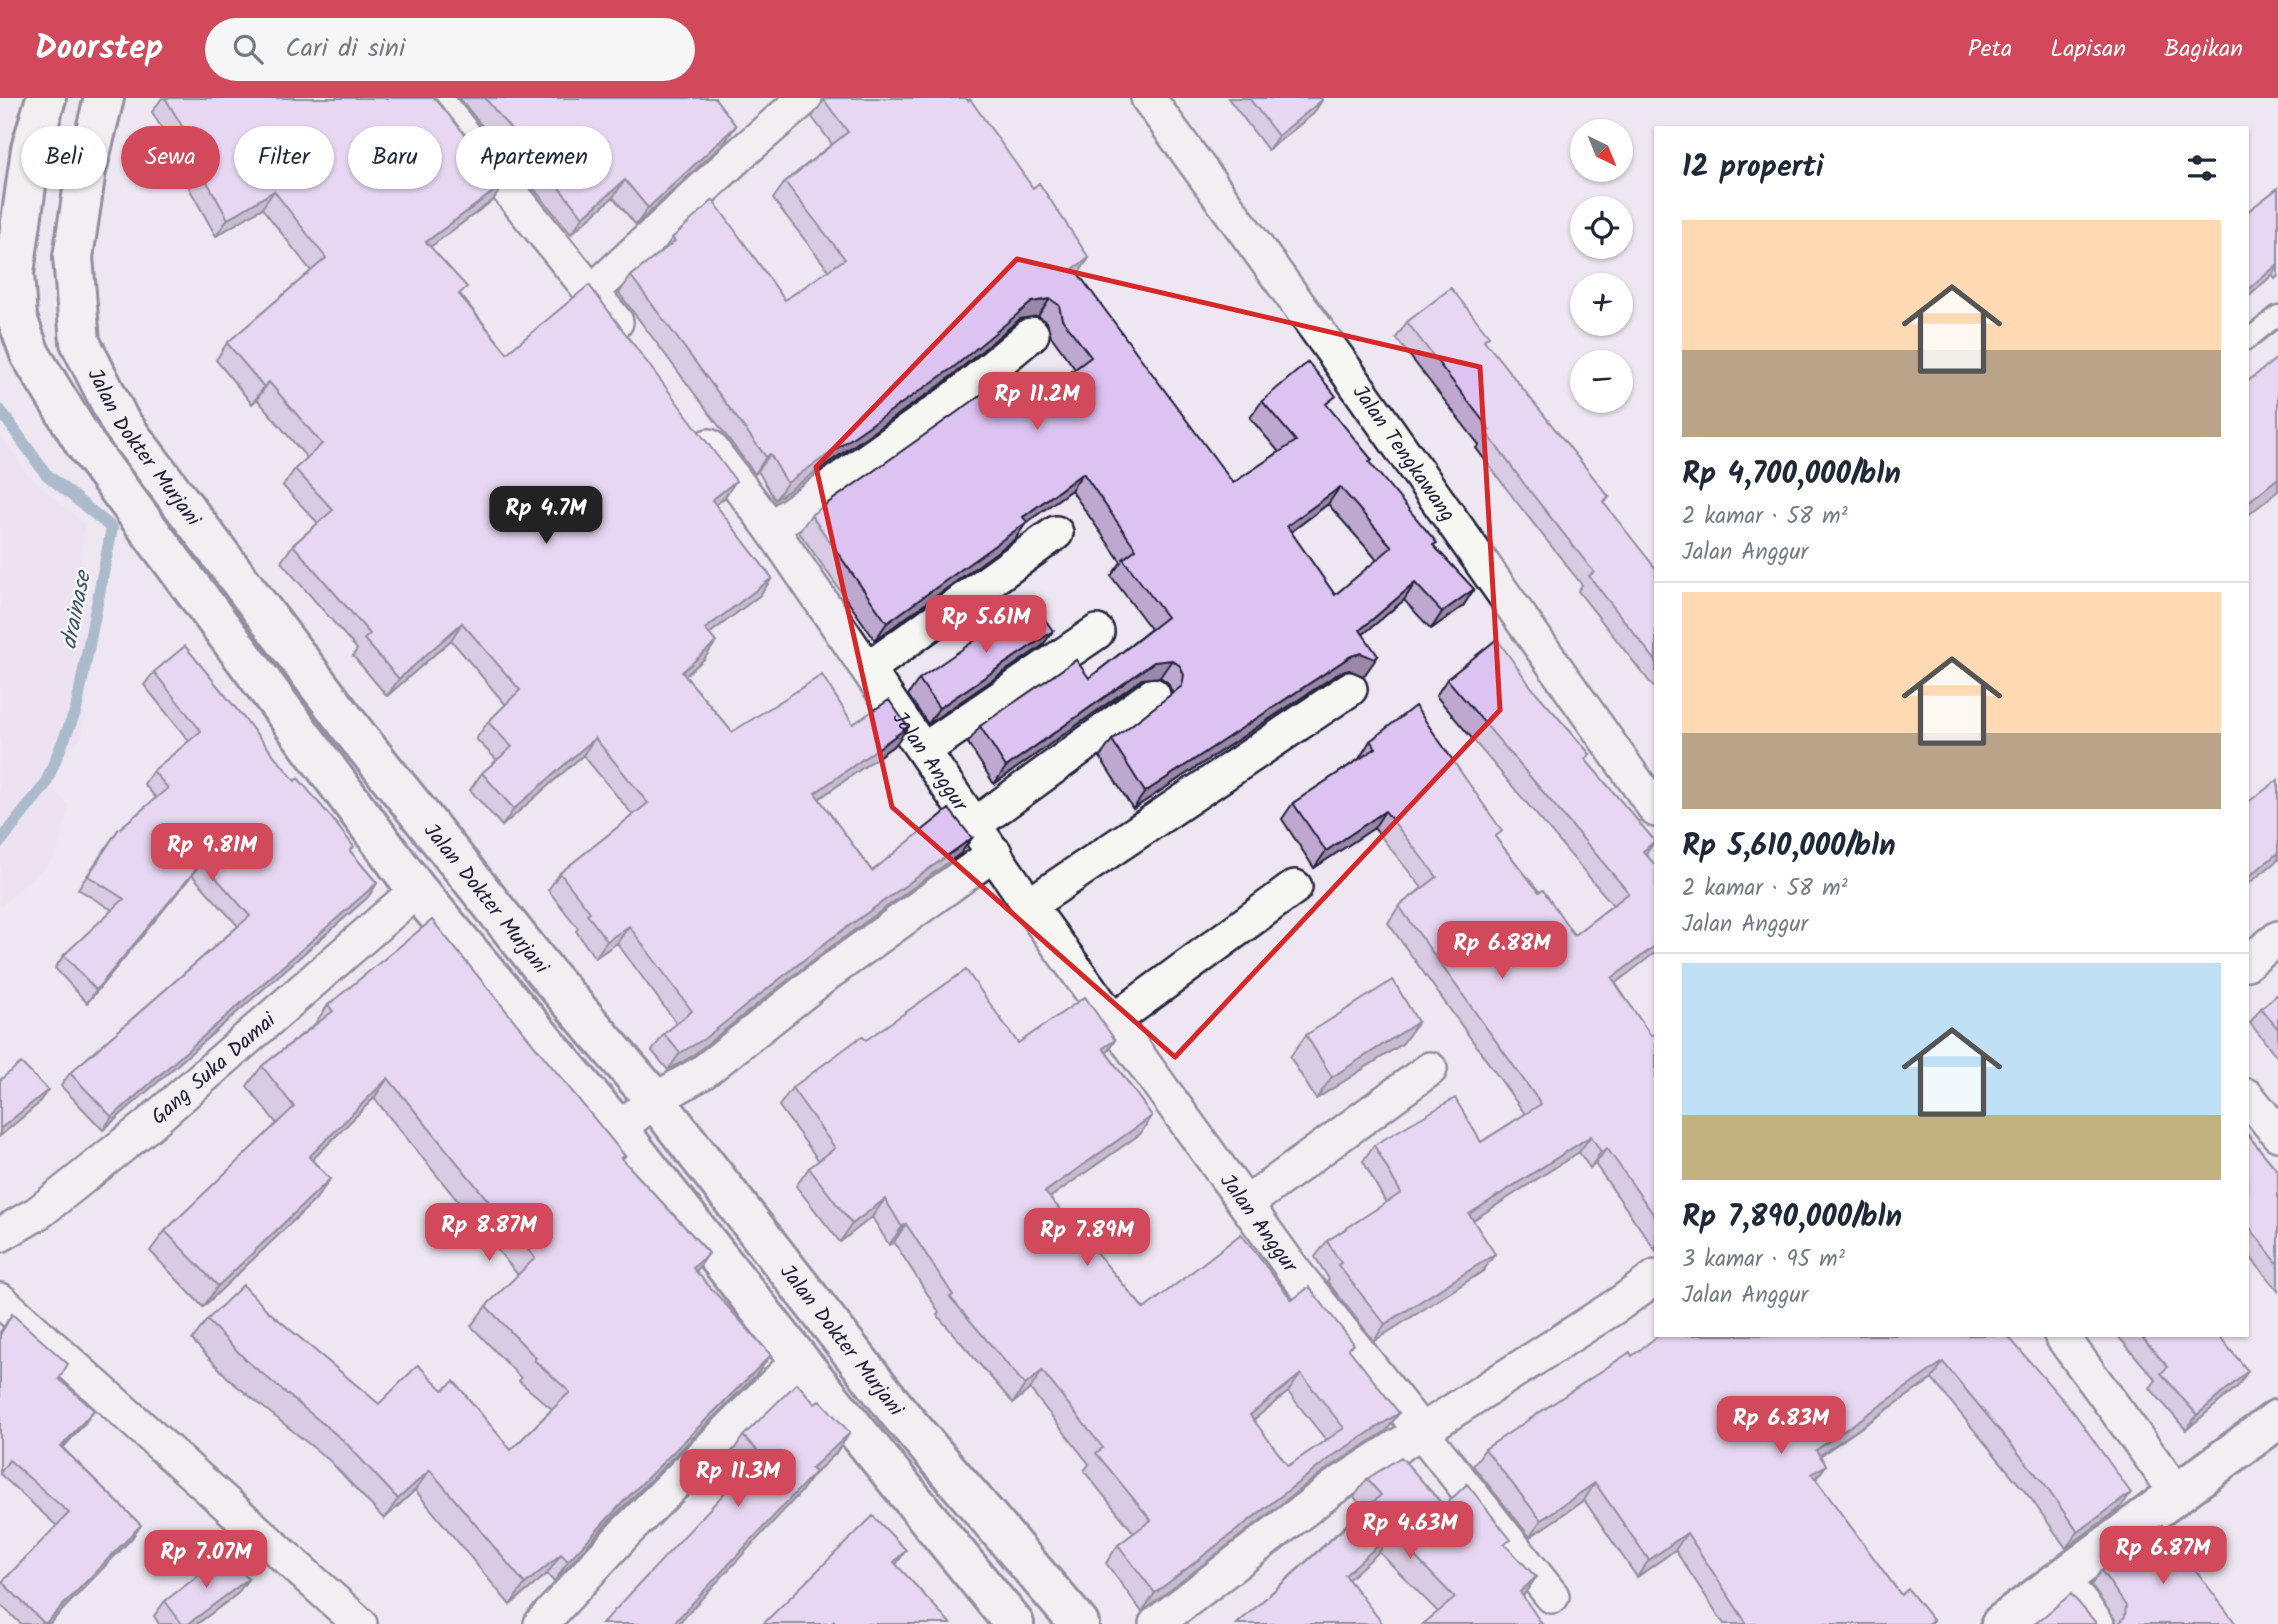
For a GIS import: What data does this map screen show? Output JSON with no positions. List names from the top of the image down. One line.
{"streets":{"main road":["Jalan Dokter Murjani"],"street":["Jalan Tengkawang","Jalan Anggur","Gang Suka Damai"]},"crossings":[["Jalan Dokter Murjani","Gang Suka Damai"]],"water":["drainase"],"north":"bottom right","page":{"header":"Doorstep","search":"Cari di sini","nav":["Peta","Lapisan","Bagikan"],"map_buttons":["+","−"],"chip":["Beli","Sewa","Filter","Baru","Apartemen"],"heading":"12 properti","list":[{"name":"Rp 4,700,000/bln","note":"2 kamar · 58 m² · Jalan Anggur"},{"name":"Rp 5,610,000/bln","note":"2 kamar · 58 m² · Jalan Anggur"},{"name":"Rp 7,890,000/bln","note":"3 kamar · 95 m² · Jalan Anggur"}],"price":["Rp 11.2M","Rp 4.7M","Rp 5.61M","Rp 9.81M","Rp 6.88M","Rp 8.87M","Rp 7.89M","Rp 6.83M","Rp 11.3M","Rp 4.63M","Rp 6.87M","Rp 7.07M"]}}
